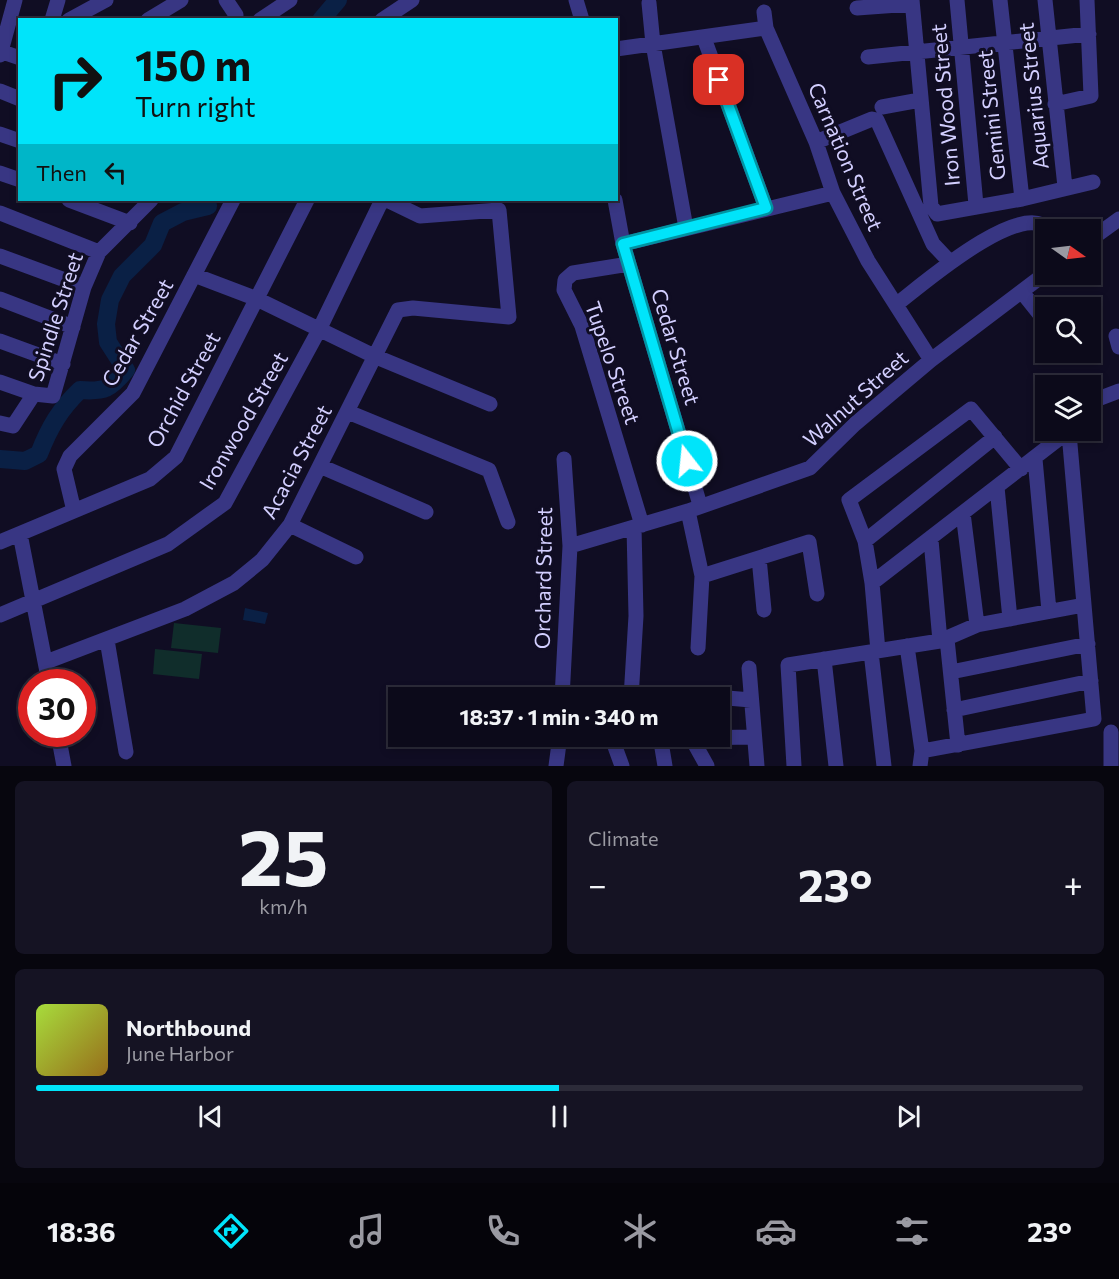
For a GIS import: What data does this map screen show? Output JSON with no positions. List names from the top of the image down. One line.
{"streets":{"street":["Aquarius Street","Iron Wood Street","Gemini Street","Carnation Street","Spindle Street","Cedar Street","Tupelo Street","Orchid Street","Walnut Street","Ironwood Street","Acacia Street","Orchard Street"]},"crossings":[["Iron Wood Street","Gemini Street"],["Carnation Street","Walnut Street"],["Cedar Street","Tupelo Street"],["Cedar Street","Orchid Street"],["Cedar Street","Walnut Street"],["Tupelo Street","Walnut Street"],["Walnut Street","Orchard Street"]],"north":"right","page":{"turn":["150 m","Turn right"],"then":"Then","limit":"30","trip":"18:37 · 1 min · 340 m","tile":[["25","km/h"],"Climate"],"heat":["−","23°","+"],"song":["Northbound","June Harbor"],"tabs":["18:36","23°"]}}
